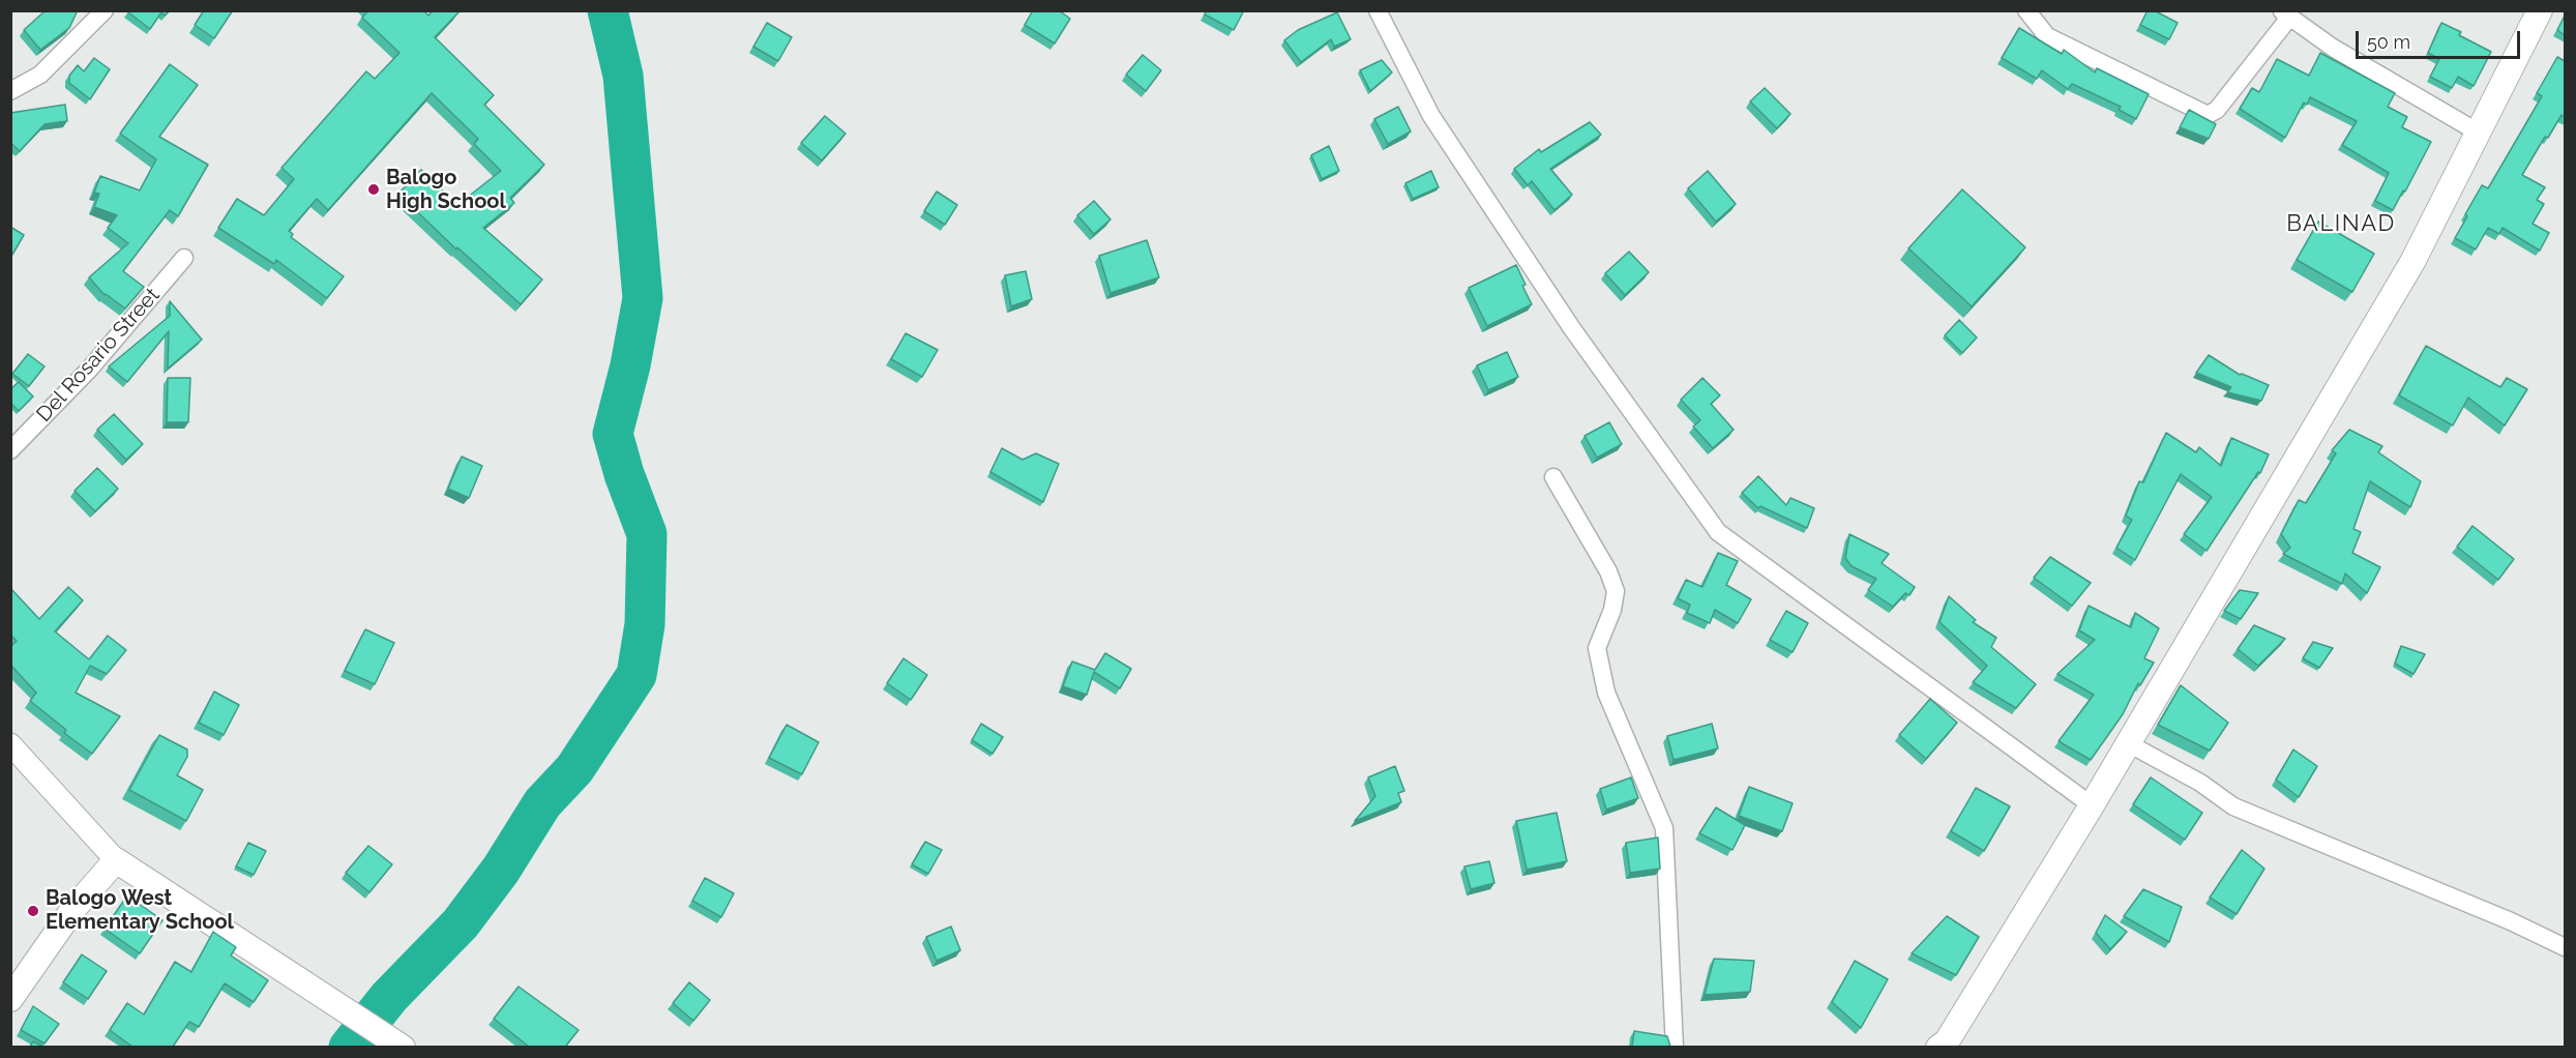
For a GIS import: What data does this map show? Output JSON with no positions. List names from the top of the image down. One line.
{"streets":{"street":["Del Rosario Street"]},"districts":["BALINAD"],"places":["Balogo High School","Balogo West Elementary School"],"scale_bar":"50 m"}
